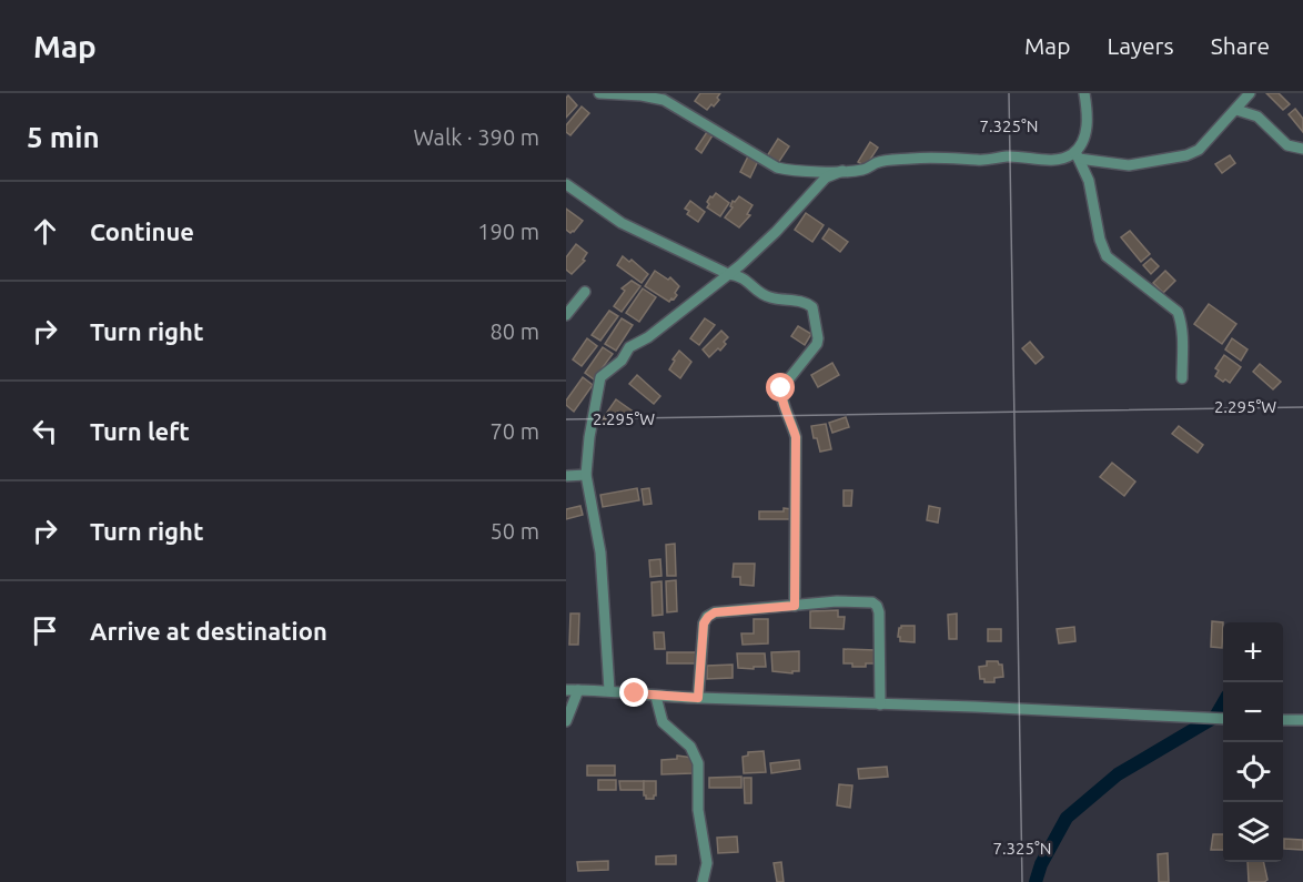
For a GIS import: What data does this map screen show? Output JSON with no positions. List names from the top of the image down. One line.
{"page":{"header":"Map","nav":["Map","Layers","Share"],"heading":["5 min","Walk · 390 m"],"list":[["Continue","190 m"],["Turn right","80 m"],["Turn left","70 m"],["Turn right","50 m"],"Arrive at destination"],"map_buttons":["+","−"]},"coordinates":["7.325°N","2.295°W"]}
